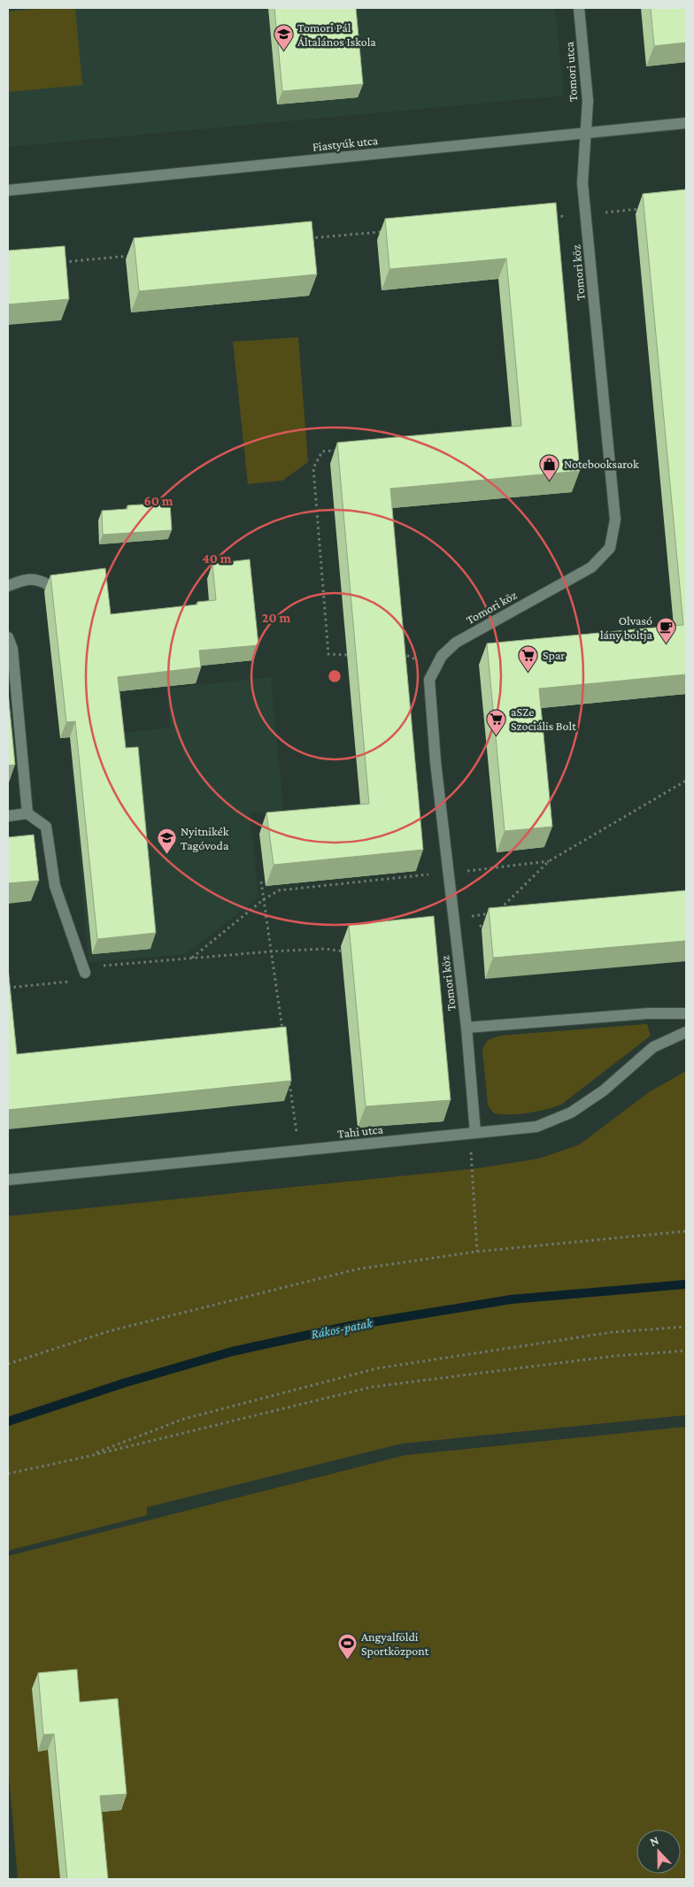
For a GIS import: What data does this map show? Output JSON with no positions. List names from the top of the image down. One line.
{"streets":{"street":["Tomori utca","Fiastyúk utca","Tomori köz","Tahi utca"]},"crossings":[["Tomori utca","Fiastyúk utca"],["Tomori utca","Tomori köz"],["Fiastyúk utca","Tomori köz"],["Tomori köz","Tahi utca"]],"water":["Rákos-patak"],"places":{"school or university":["Tomori Pál Általános Iskola","Nyitnikék Tagóvoda"],"shop":["Notebooksarok"],"cafe":["Olvasó lány boltja"],"supermarket":["Spar","aSZe Szociális Bolt"],"sports":["Angyalföldi Sportközpont"]},"north":"top","rings":["60 m","40 m","20 m"]}
